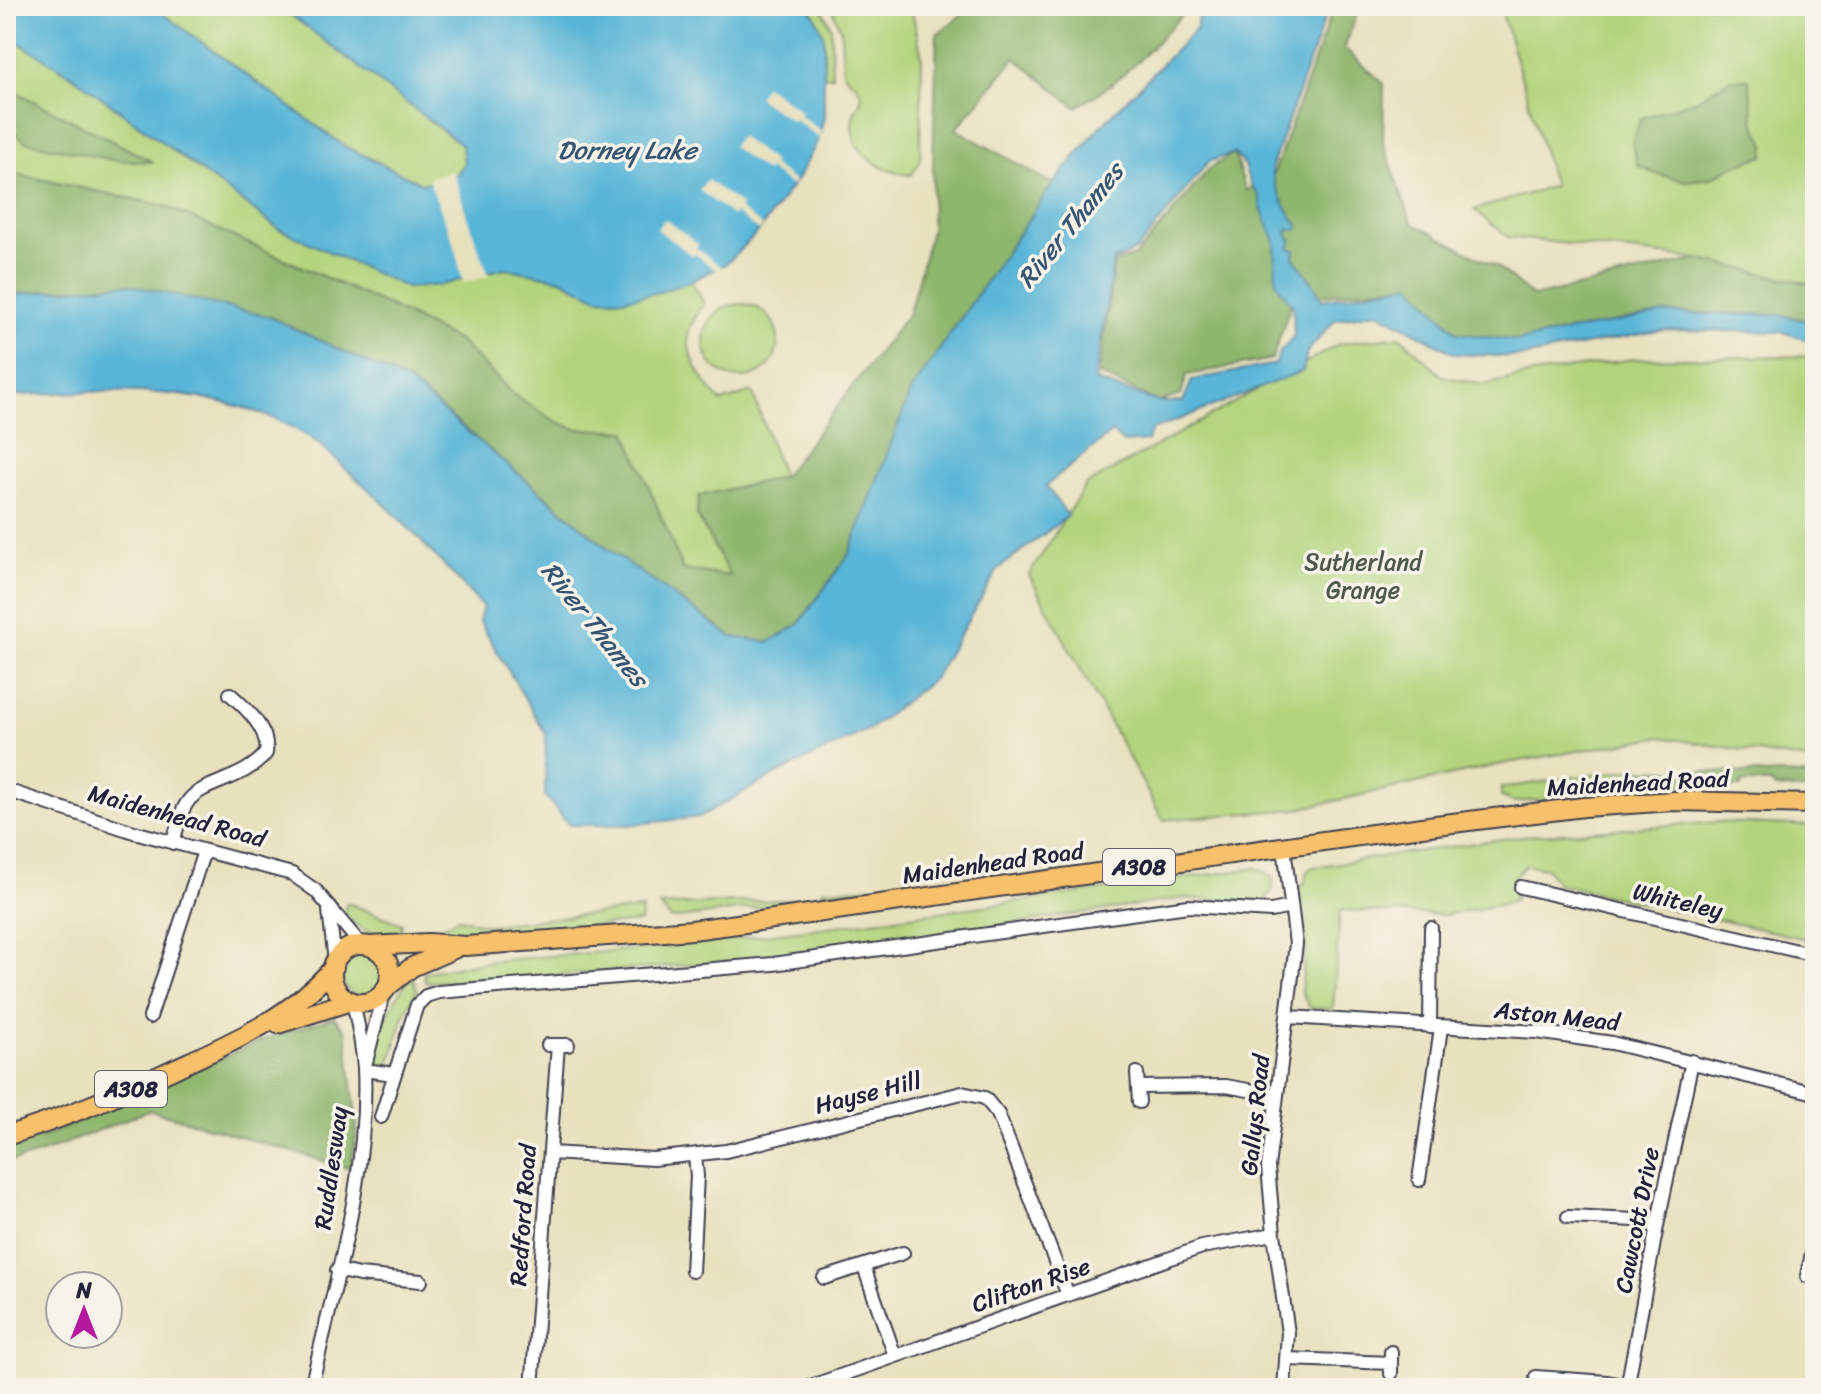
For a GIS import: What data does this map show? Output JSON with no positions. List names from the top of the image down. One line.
{"streets":{"main road":["Maidenhead Road","A308"],"street":["Whiteley","Aston Mead","Hayse Hill","Gallys Road","Ruddlesway","Redford Road","Cawcott Drive","Clifton Rise"]},"crossings":[["Maidenhead Road","A308"],["Maidenhead Road","Gallys Road"],["Maidenhead Road","Ruddlesway"],["A308","Ruddlesway"],["Aston Mead","Gallys Road"],["Aston Mead","Cawcott Drive"],["Hayse Hill","Redford Road"],["Hayse Hill","Clifton Rise"],["Gallys Road","Clifton Rise"]],"water":["Dorney Lake","River Thames"],"parks":["Sutherland Grange"],"north":"top"}
